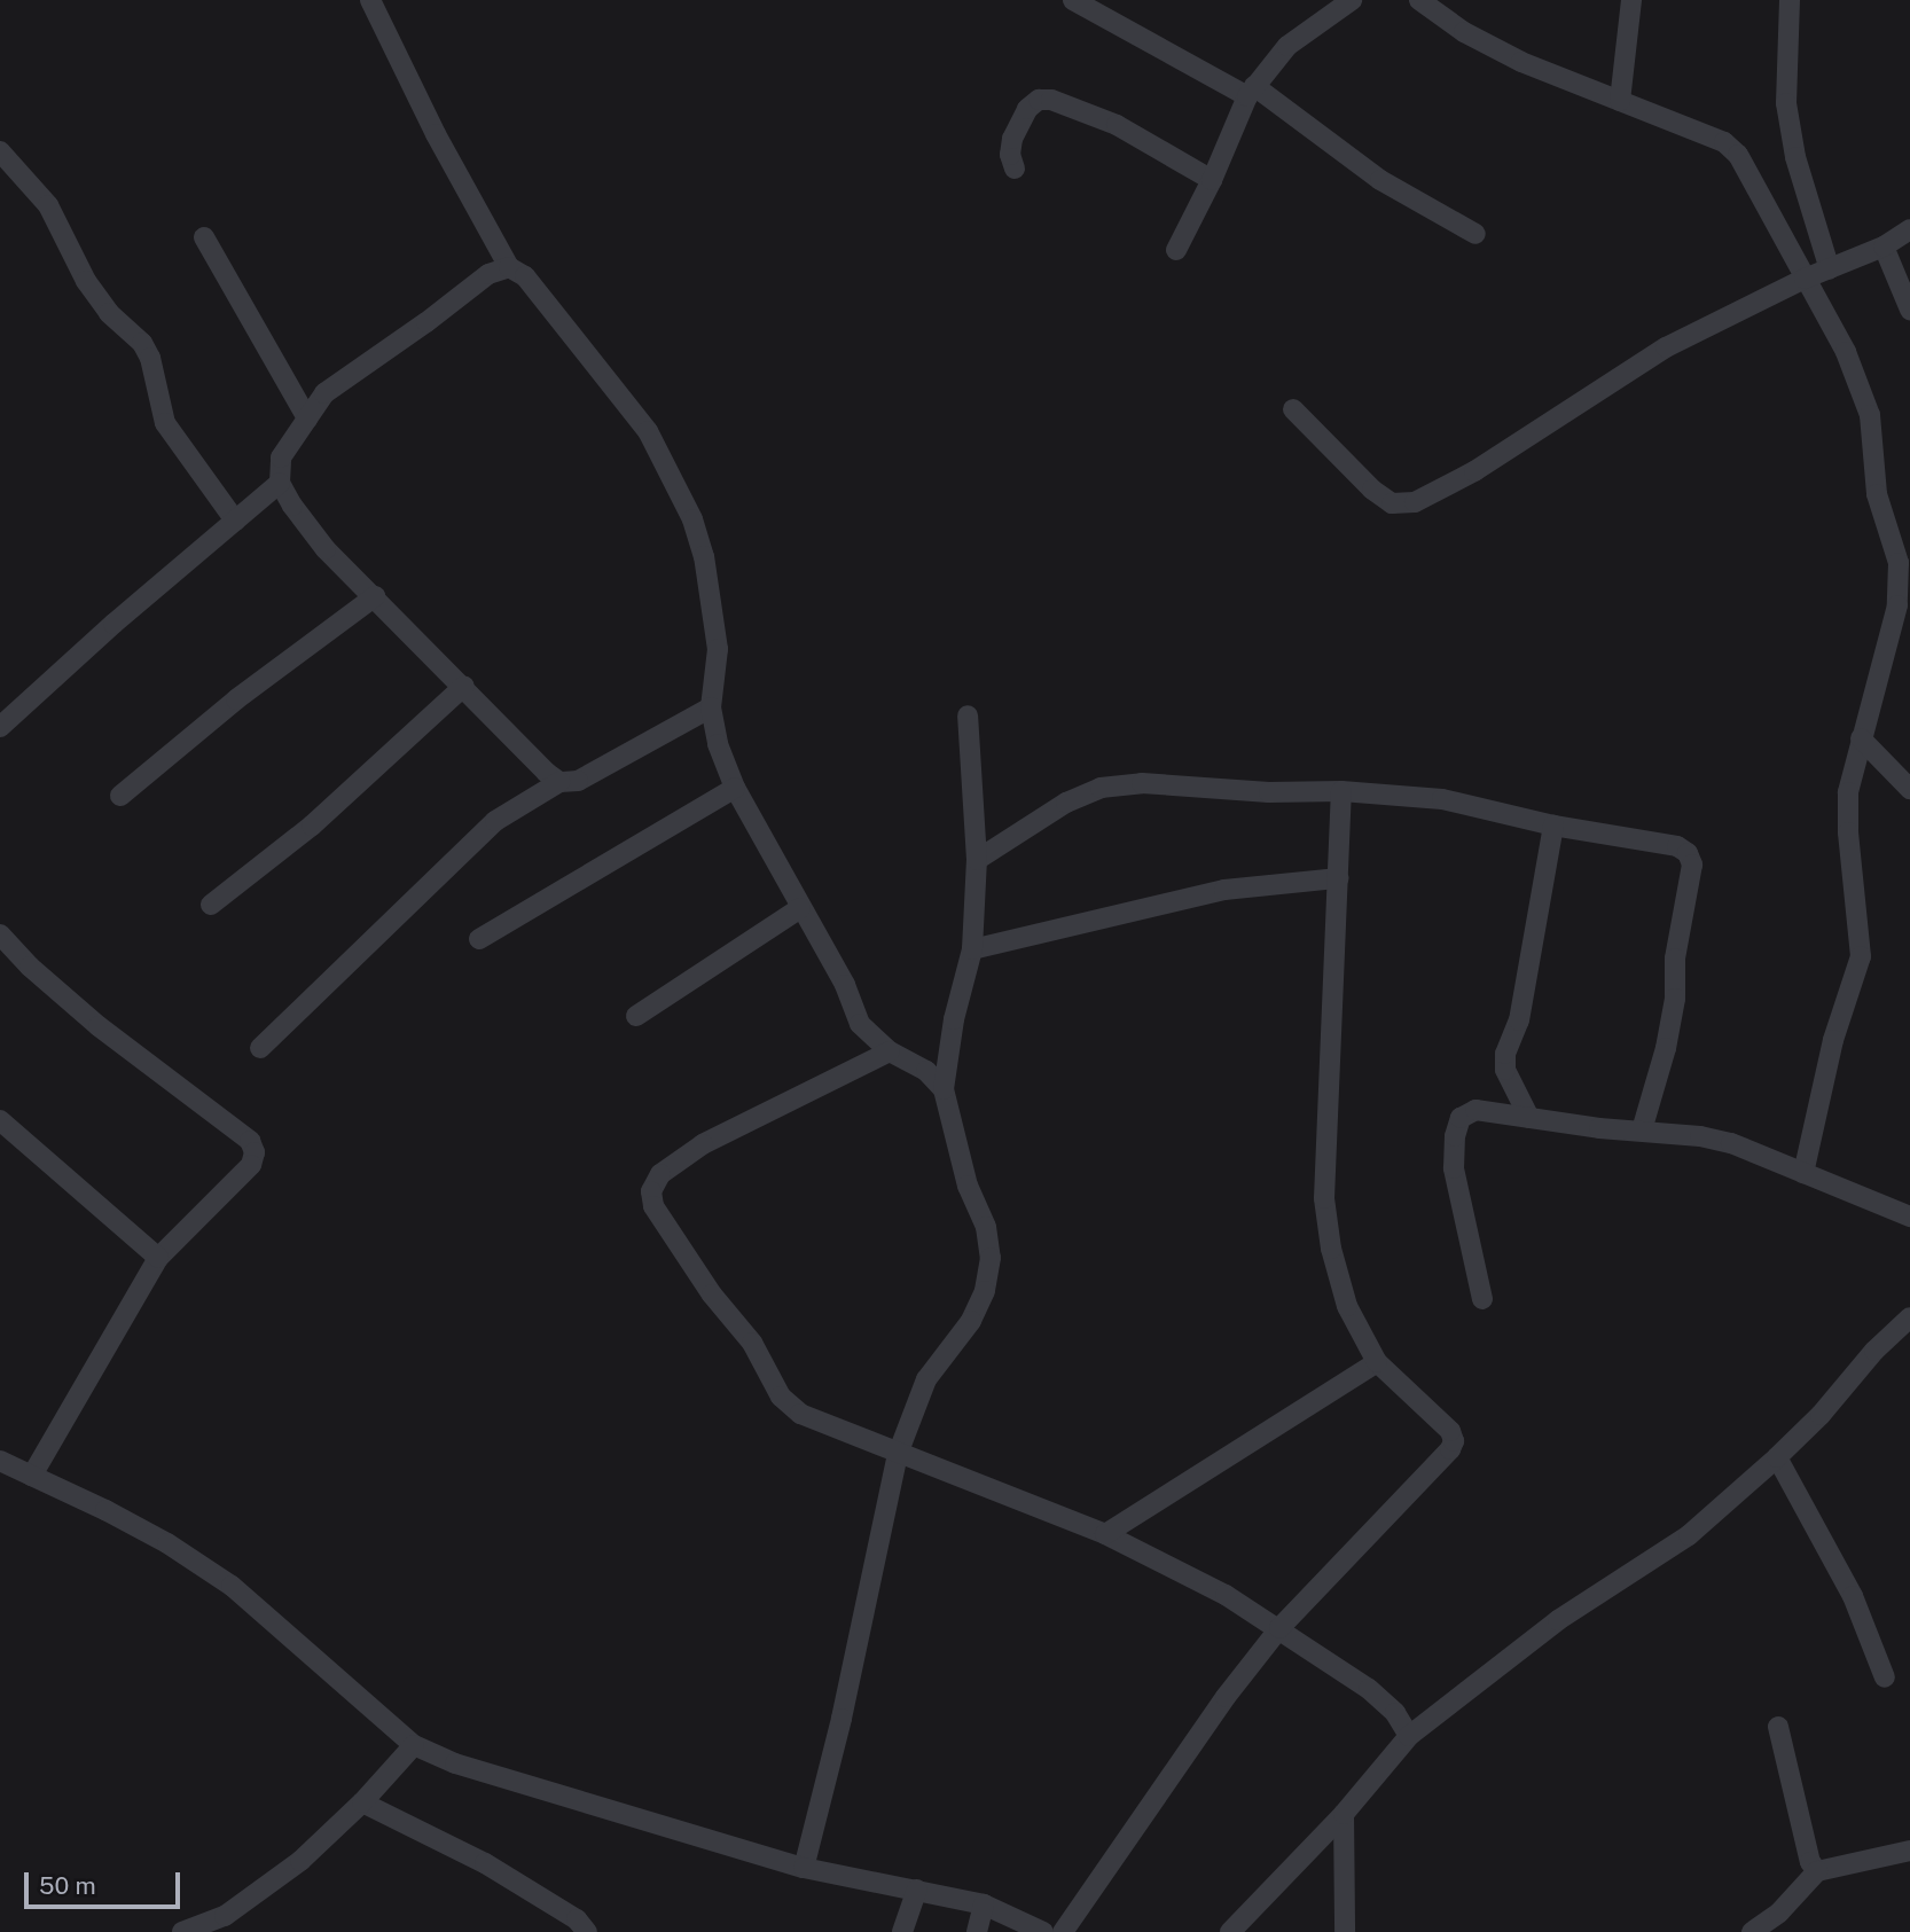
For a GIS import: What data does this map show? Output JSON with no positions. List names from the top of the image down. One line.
{"scale_bar":"50 m"}
